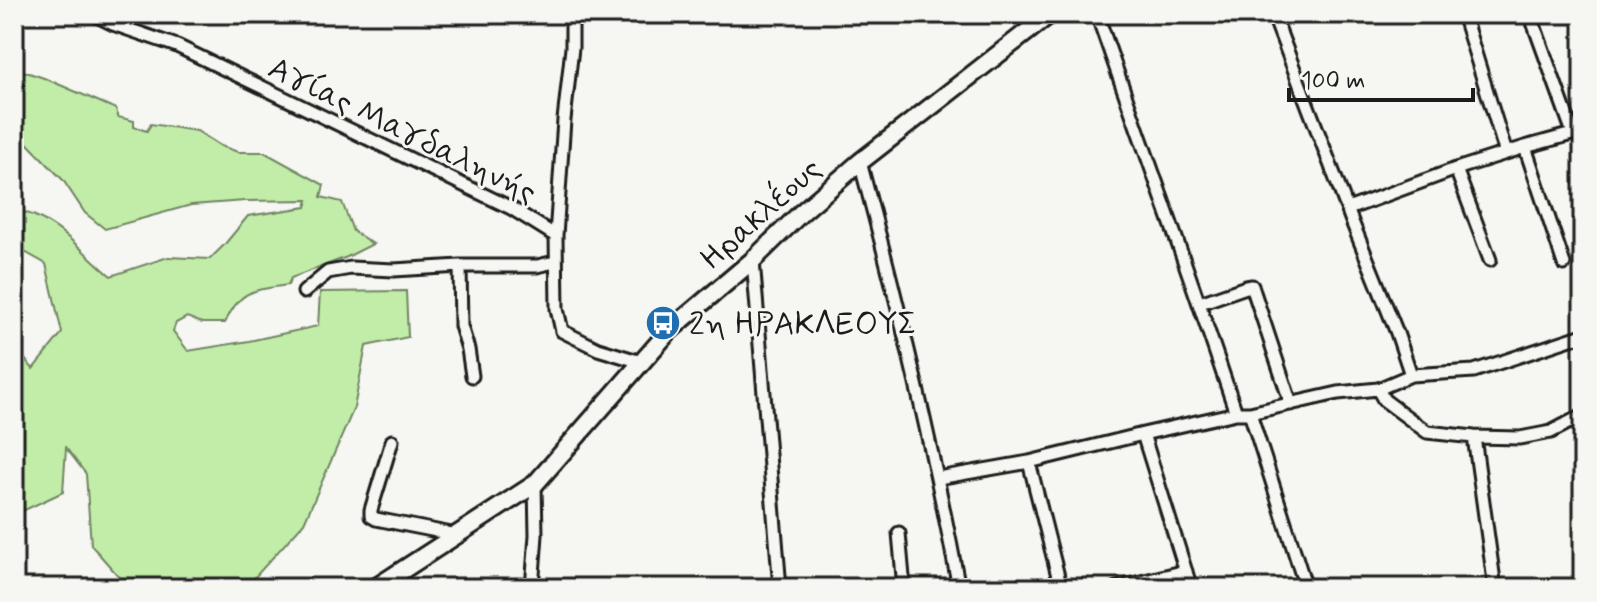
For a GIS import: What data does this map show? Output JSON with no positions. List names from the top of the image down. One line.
{"streets":{"street":["Αγίας Μαγδαληνής","Ηρακλέους"]},"places":{"bus stop":["2η ΗΡΑΚΛΕΟΥΣ"]},"scale_bar":"100 m"}
